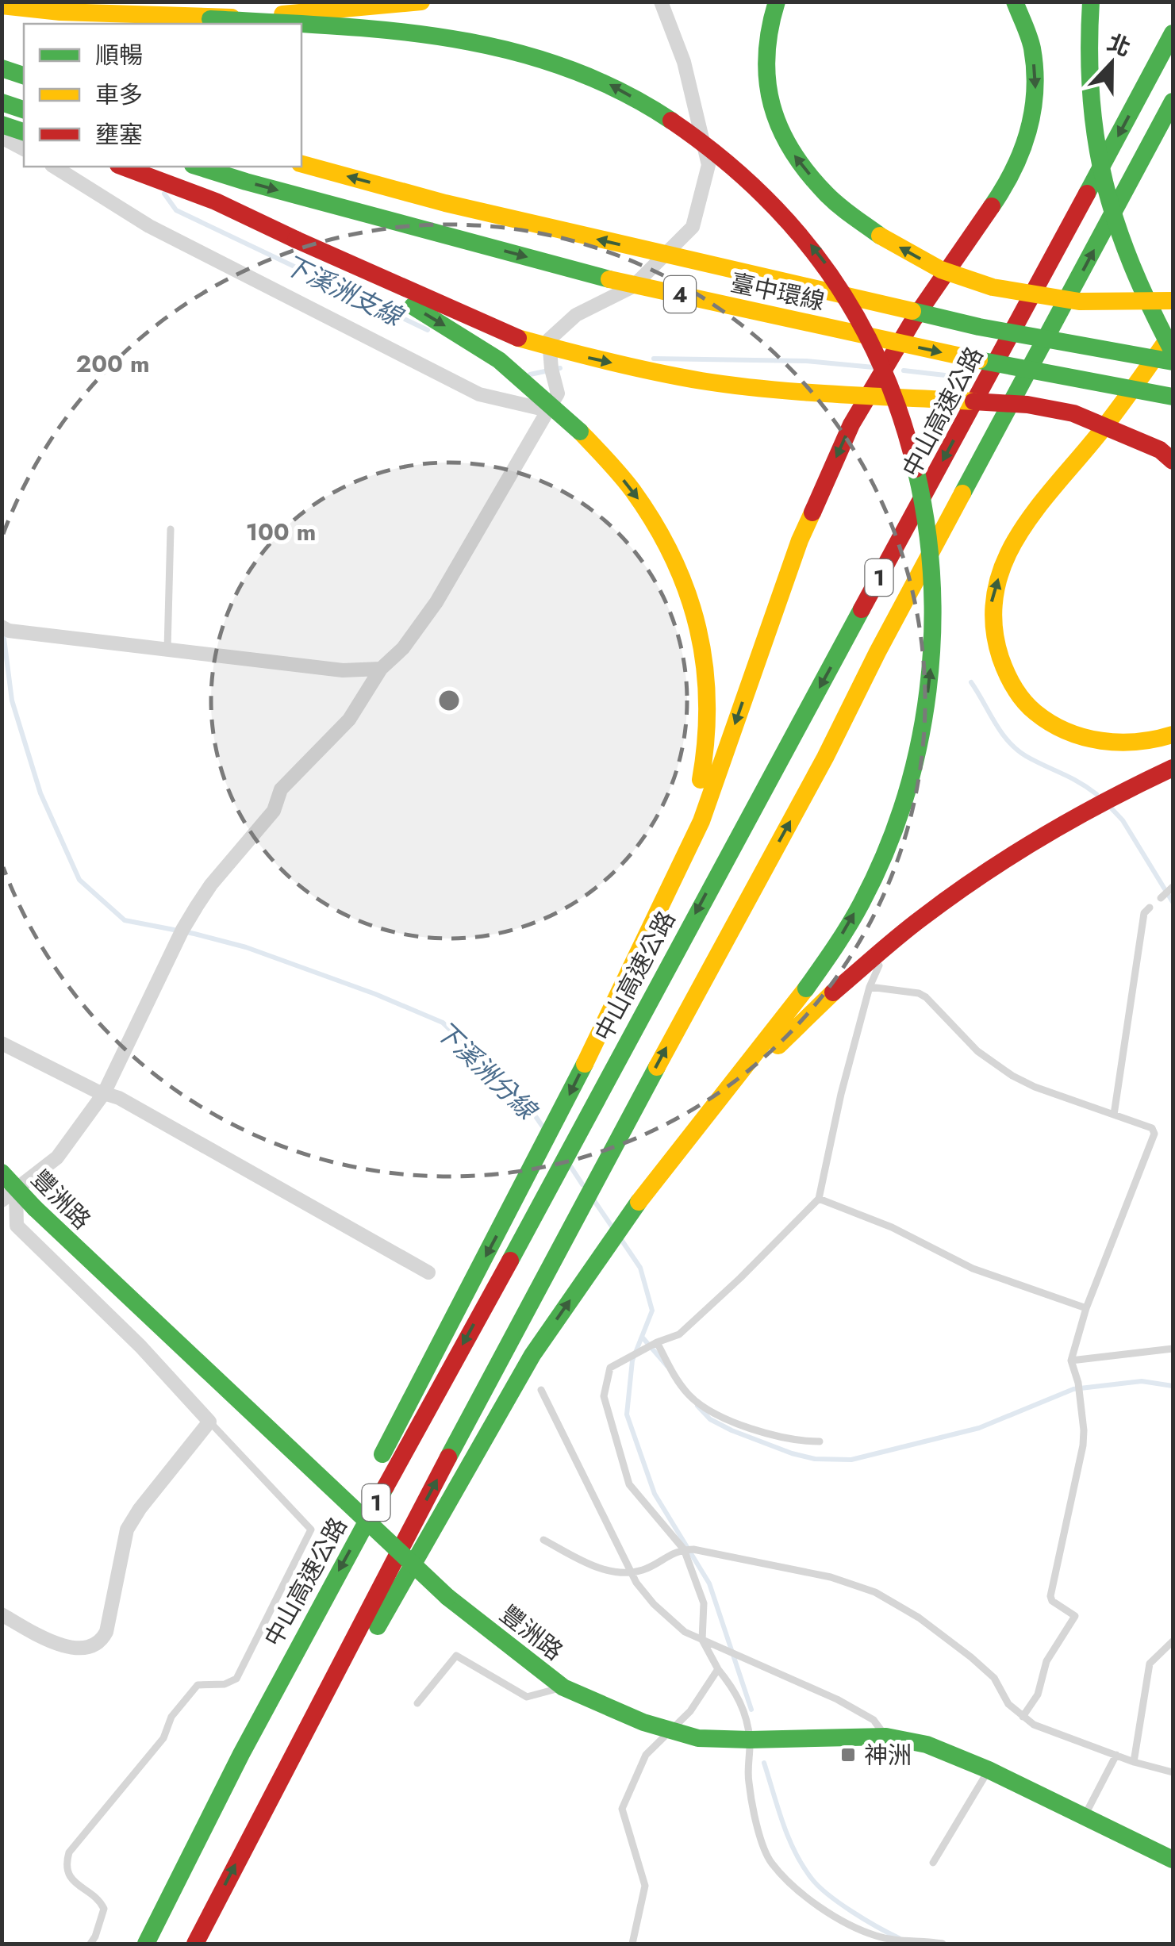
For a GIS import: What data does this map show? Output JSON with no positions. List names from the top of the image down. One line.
{"streets":{"main road":["臺中環線","4","中山高速公路","1","豐洲路"]},"water":["下溪洲支線","下溪洲分線"],"places":{"transit":["神洲"]},"legend":["順暢","車多","壅塞"],"north":"top","rings":["200 m","100 m"]}
